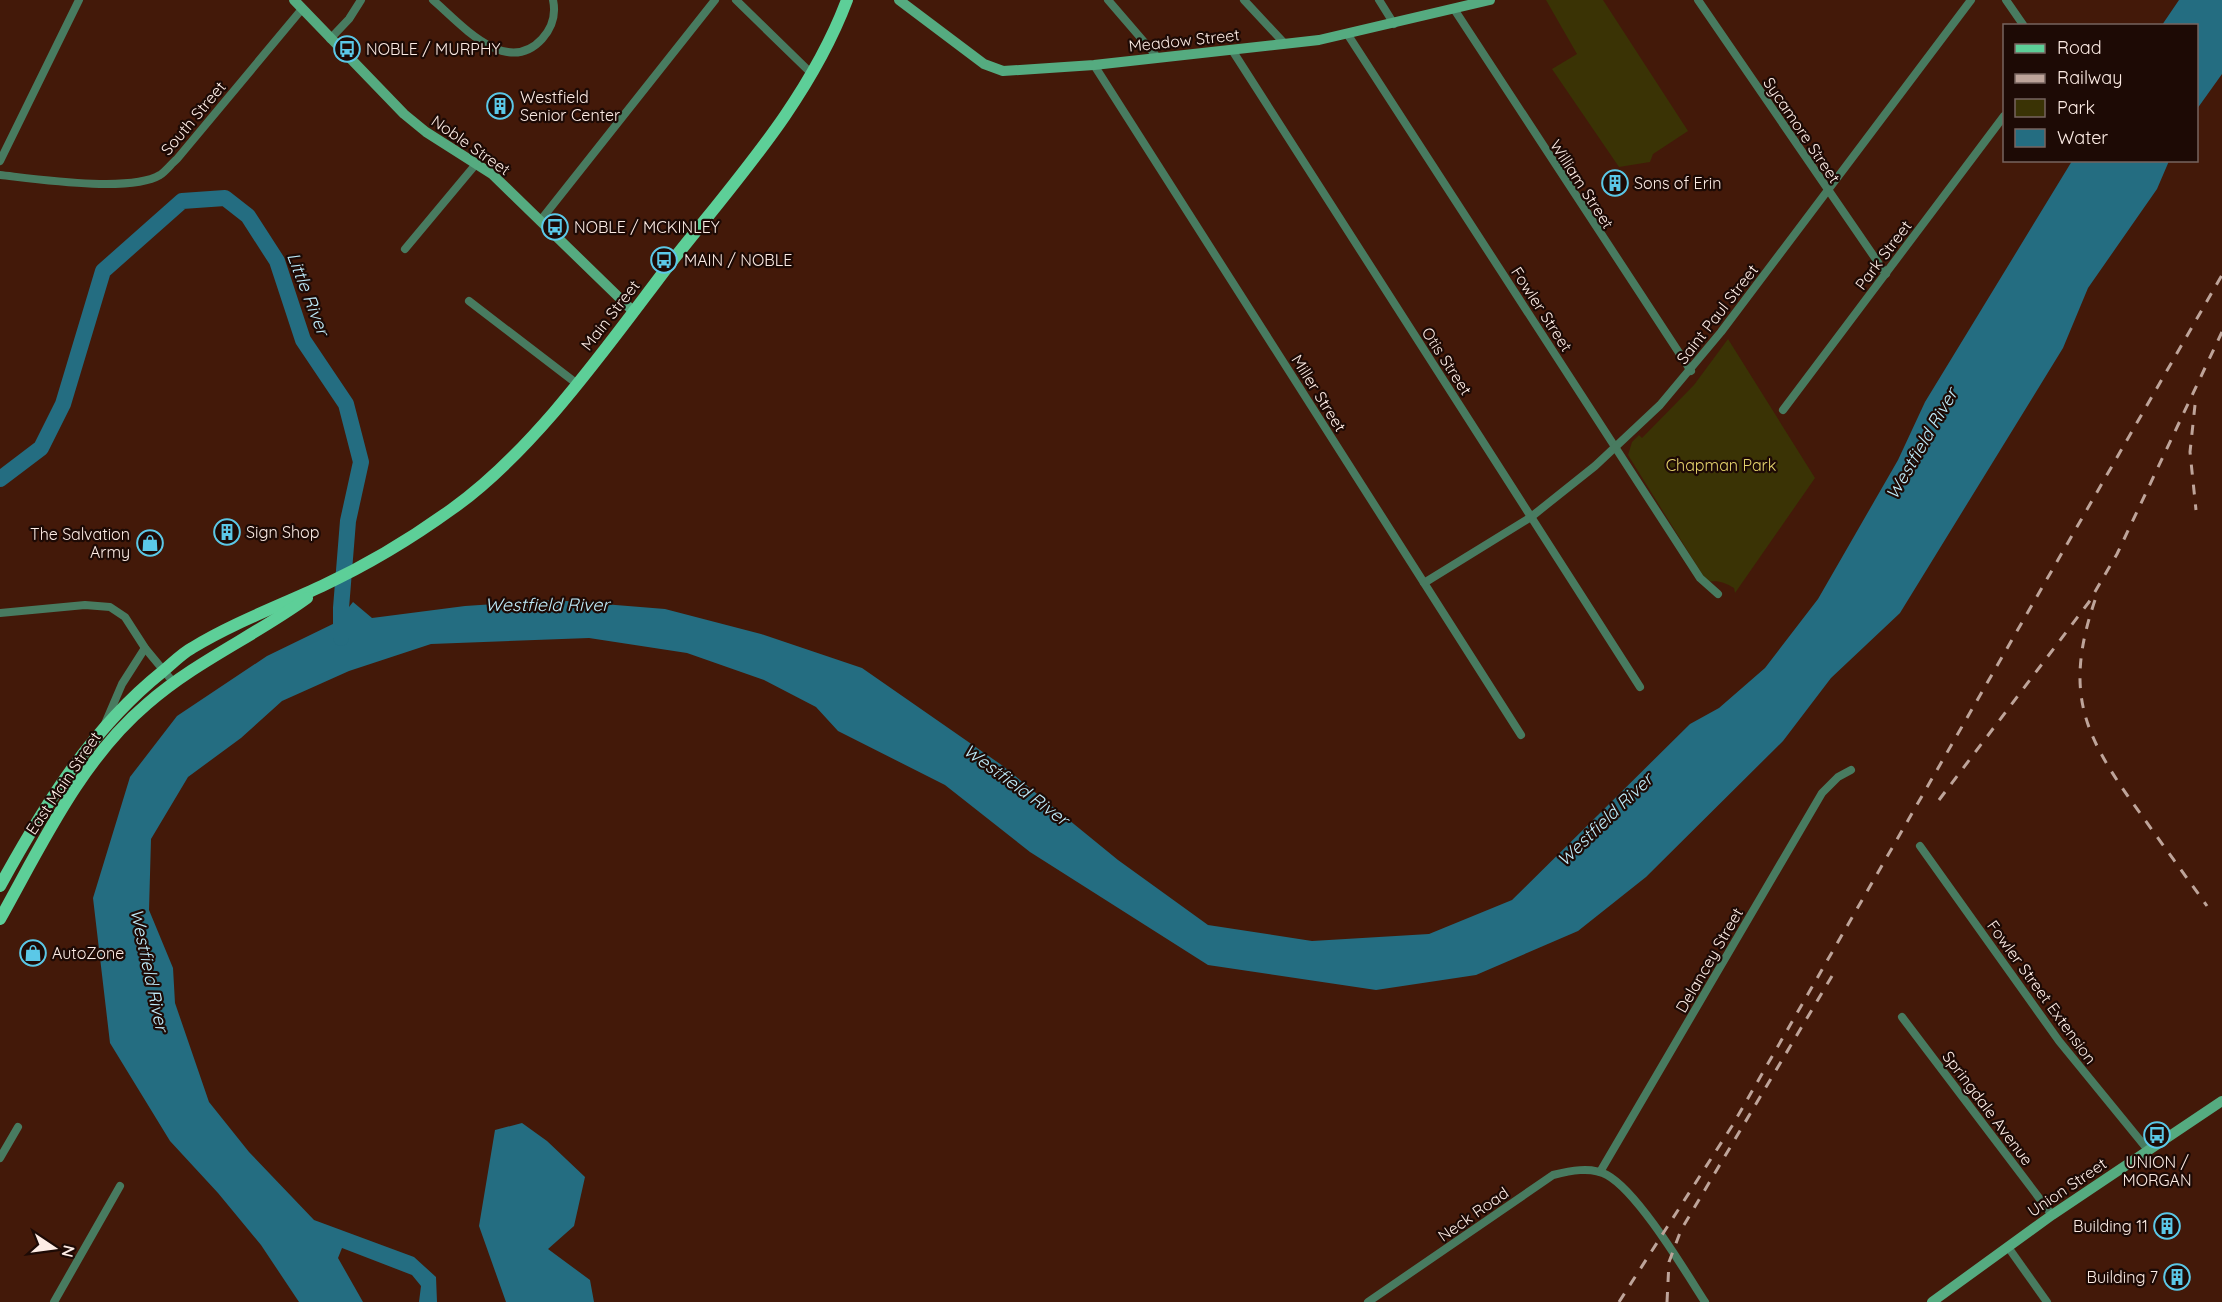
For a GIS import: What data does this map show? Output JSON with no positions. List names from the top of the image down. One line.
{"streets":{"main road":["Meadow Street","Noble Street","Main Street","East Main Street","Union Street"],"street":["South Street","Sycamore Street","William Street","Park Street","Fowler Street","Saint Paul Street","Otis Street","Miller Street","Delancey Street","Fowler Street Extension","Springdale Avenue","Neck Road"]},"crossings":[["Meadow Street","William Street"],["Meadow Street","Fowler Street"],["Meadow Street","Otis Street"],["Meadow Street","Miller Street"],["South Street","Noble Street"],["Sycamore Street","Park Street"],["Sycamore Street","Saint Paul Street"],["Noble Street","Main Street"],["William Street","Saint Paul Street"],["Fowler Street","Saint Paul Street"],["Saint Paul Street","Otis Street"],["Saint Paul Street","Miller Street"],["Main Street","East Main Street"],["Delancey Street","Neck Road"],["Fowler Street Extension","Union Street"],["Springdale Avenue","Union Street"]],"water":["Little River","Westfield River"],"parks":["Chapman Park"],"places":{"bus stop":["NOBLE / MURPHY","NOBLE / MCKINLEY","MAIN / NOBLE","UNION / MORGAN"],"building":["Westfield Senior Center","Sons of Erin","Sign Shop","Building 11","Building 7"],"shop":["The Salvation Army","AutoZone"]},"legend":["Road","Railway","Park","Water"],"north":"right"}
